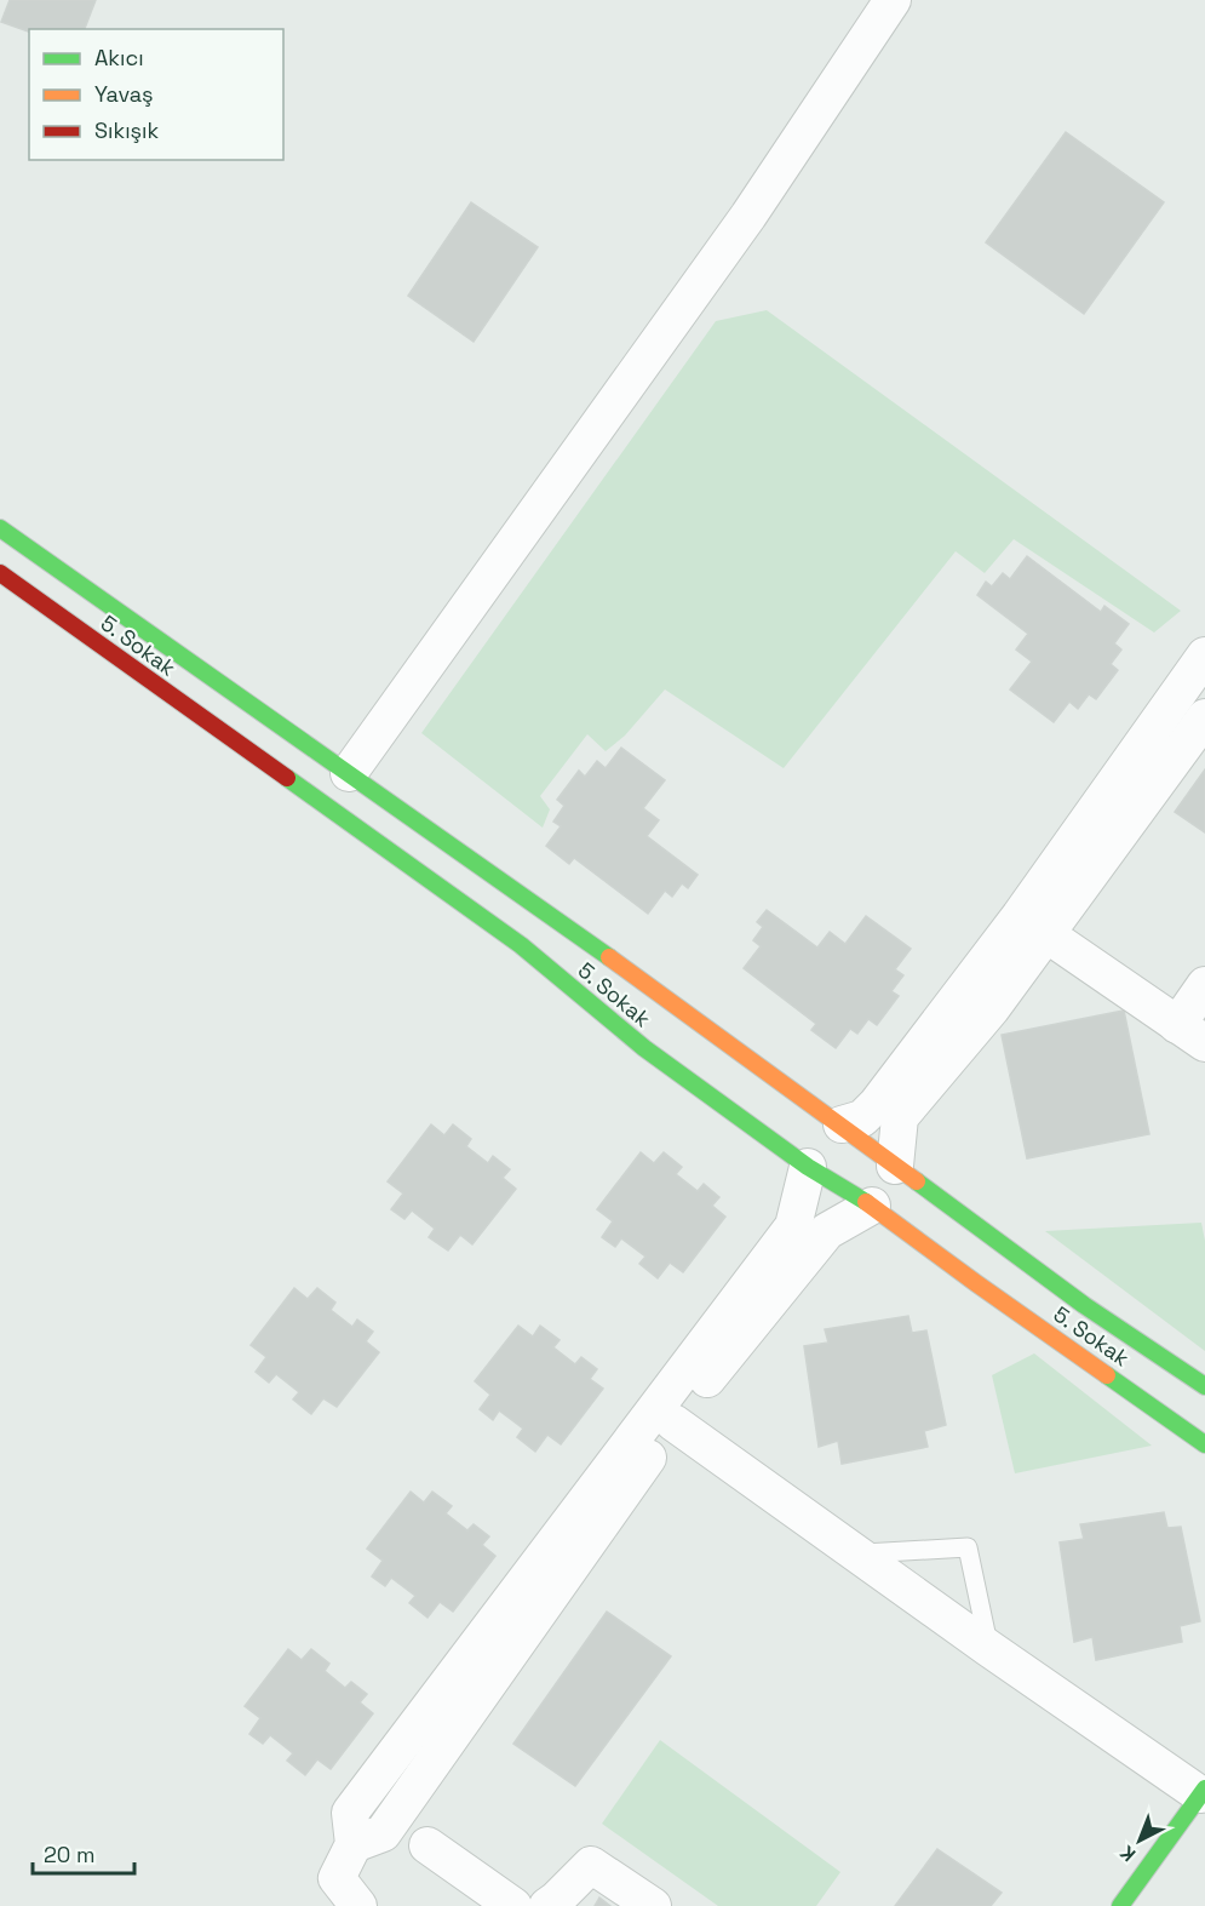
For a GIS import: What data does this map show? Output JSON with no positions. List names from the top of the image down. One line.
{"streets":{"street":["5. Sokak"]},"legend":["Akıcı","Yavaş","Sıkışık"],"scale_bar":"20 m","north":"bottom left"}
